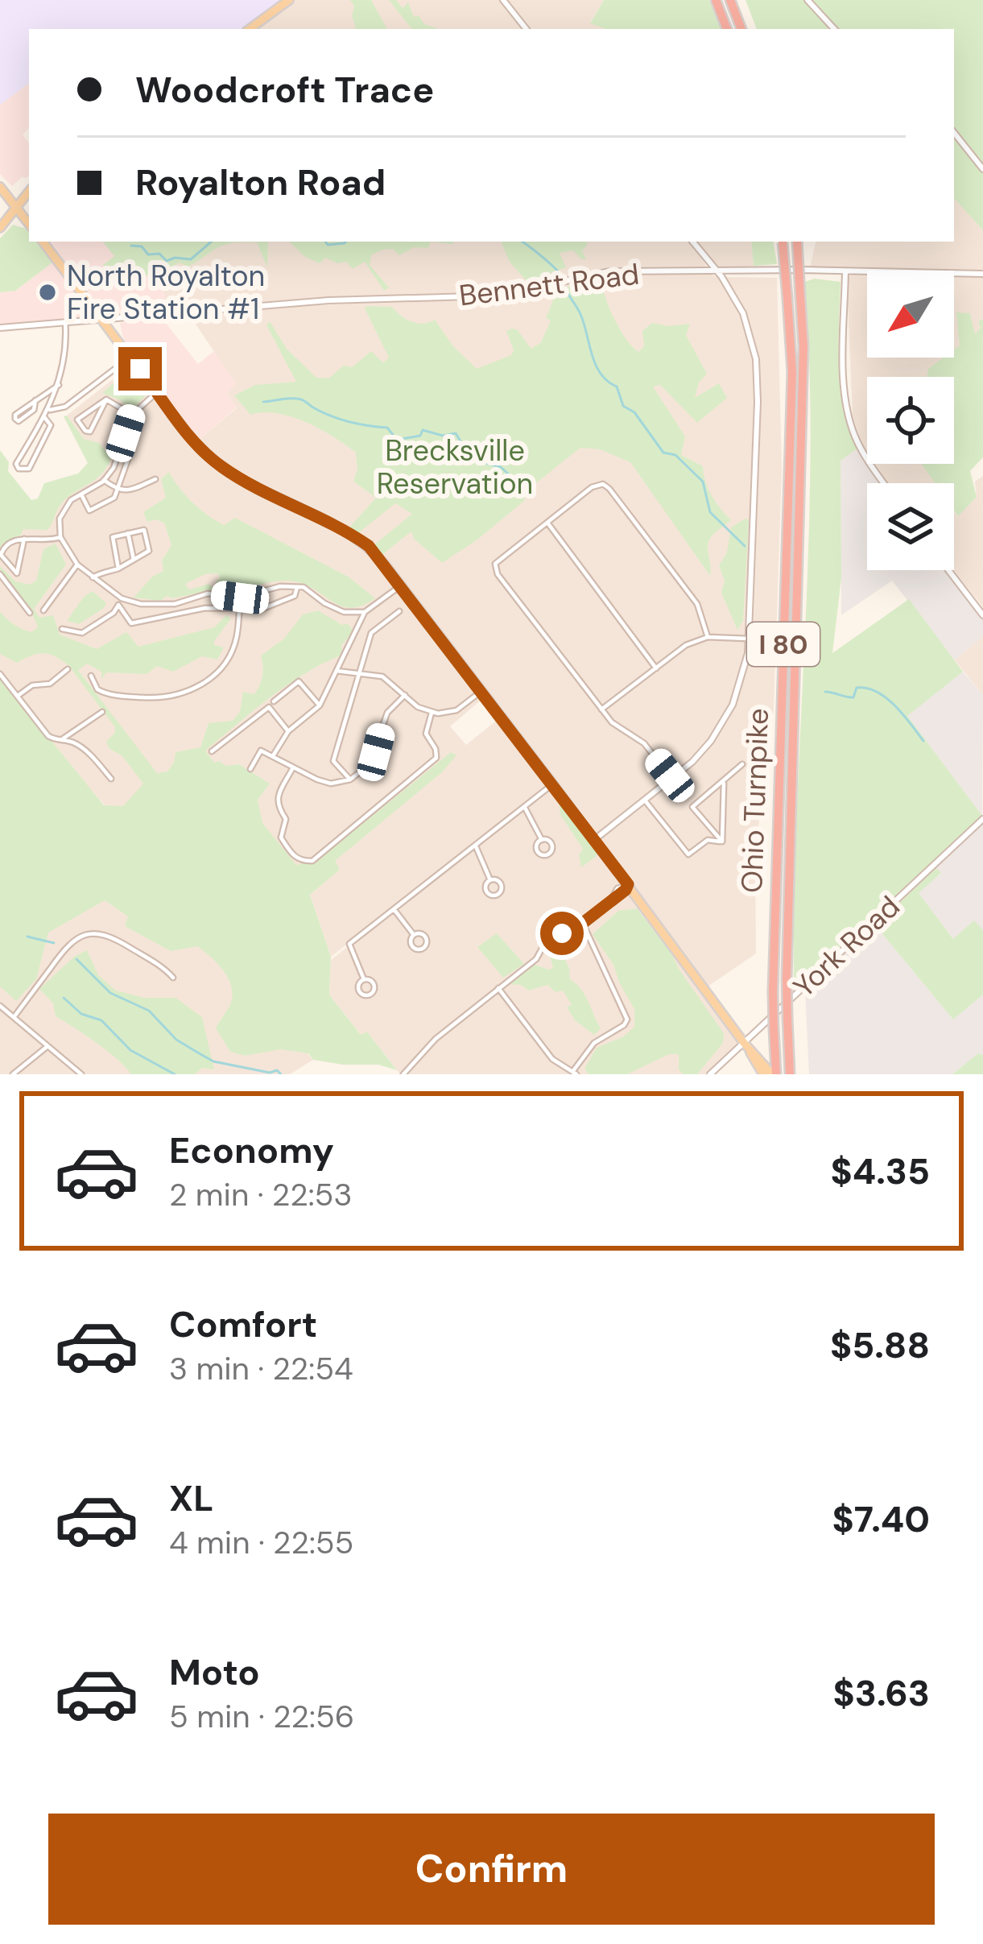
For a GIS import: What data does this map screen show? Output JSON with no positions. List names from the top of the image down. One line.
{"streets":{"highway":["I 80","Ohio Turnpike"],"street":["Bennett Road","York Road"]},"parks":["Brecksville Reservation"],"places":["North Royalton Fire Station #1"],"north":"bottom left","page":{"banner":["Woodcroft Trace","Royalton Road"],"list":[{"name":"Economy","note":"2 min · 22:53","value":"$4.35"},{"name":"Comfort","note":"3 min · 22:54","value":"$5.88"},{"name":"XL","note":"4 min · 22:55","value":"$7.40"},{"name":"Moto","note":"5 min · 22:56","value":"$3.63"}],"buttons":"Confirm"}}
